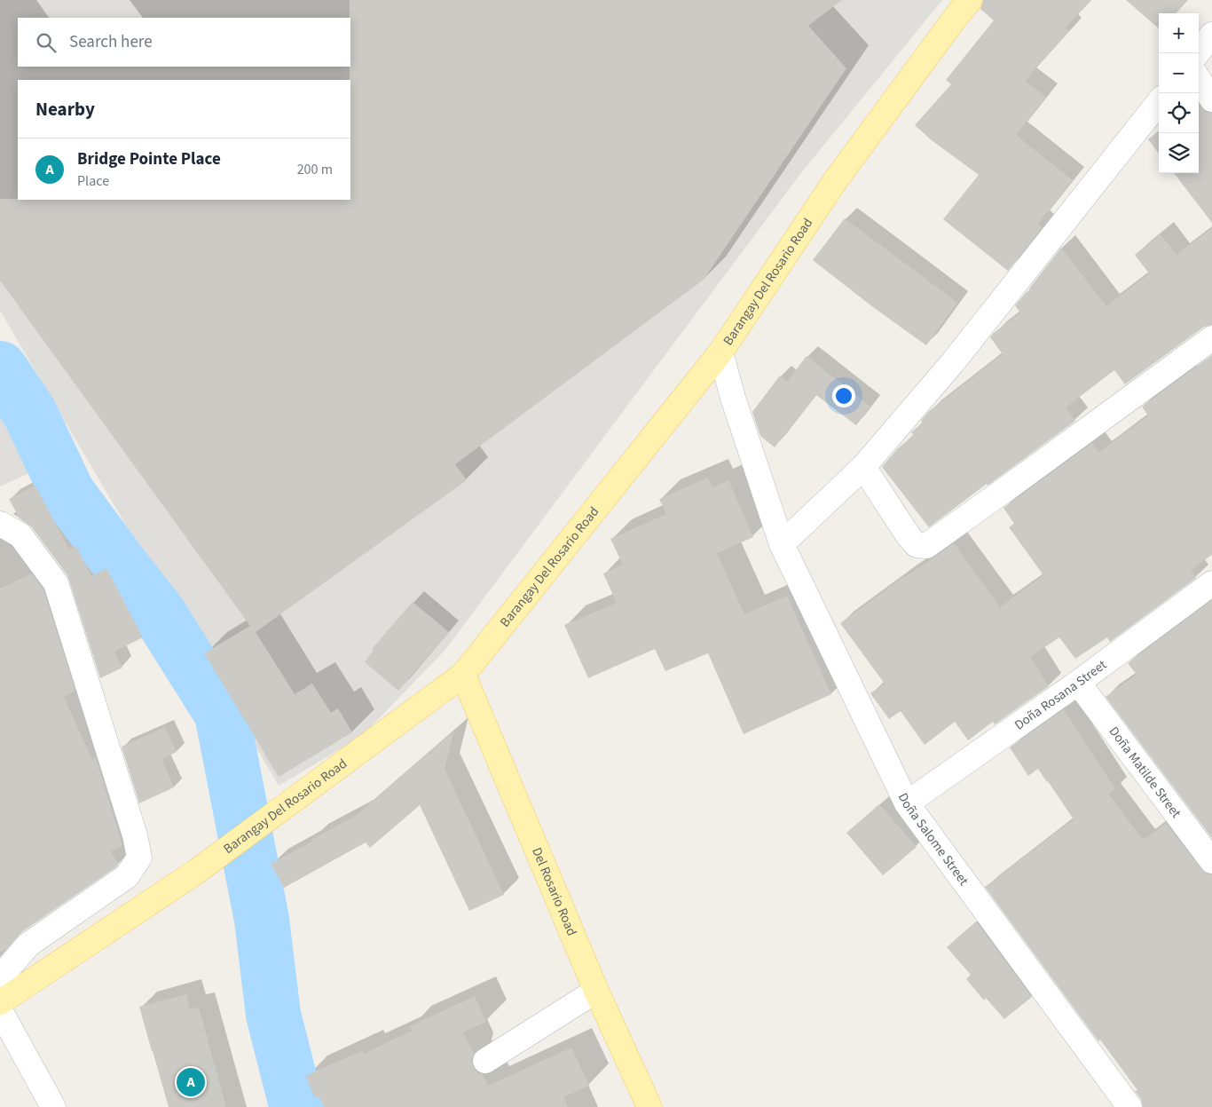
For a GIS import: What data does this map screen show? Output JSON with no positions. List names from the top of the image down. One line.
{"streets":{"main road":["Barangay Del Rosario Road","Del Rosario Road"],"street":["Doña Rosana Street","Doña Matilde Street","Doña Salome Street"]},"crossings":[["Barangay Del Rosario Road","Doña Salome Street"],["Barangay Del Rosario Road","Del Rosario Road"],["Doña Rosana Street","Doña Matilde Street"],["Doña Rosana Street","Doña Salome Street"]],"page":{"map_buttons":["+","−"],"search":"Search here","heading":"Nearby","list":[{"mark":"A","name":"Bridge Pointe Place","note":"Place","value":"200 m"}],"pins":"A"}}
